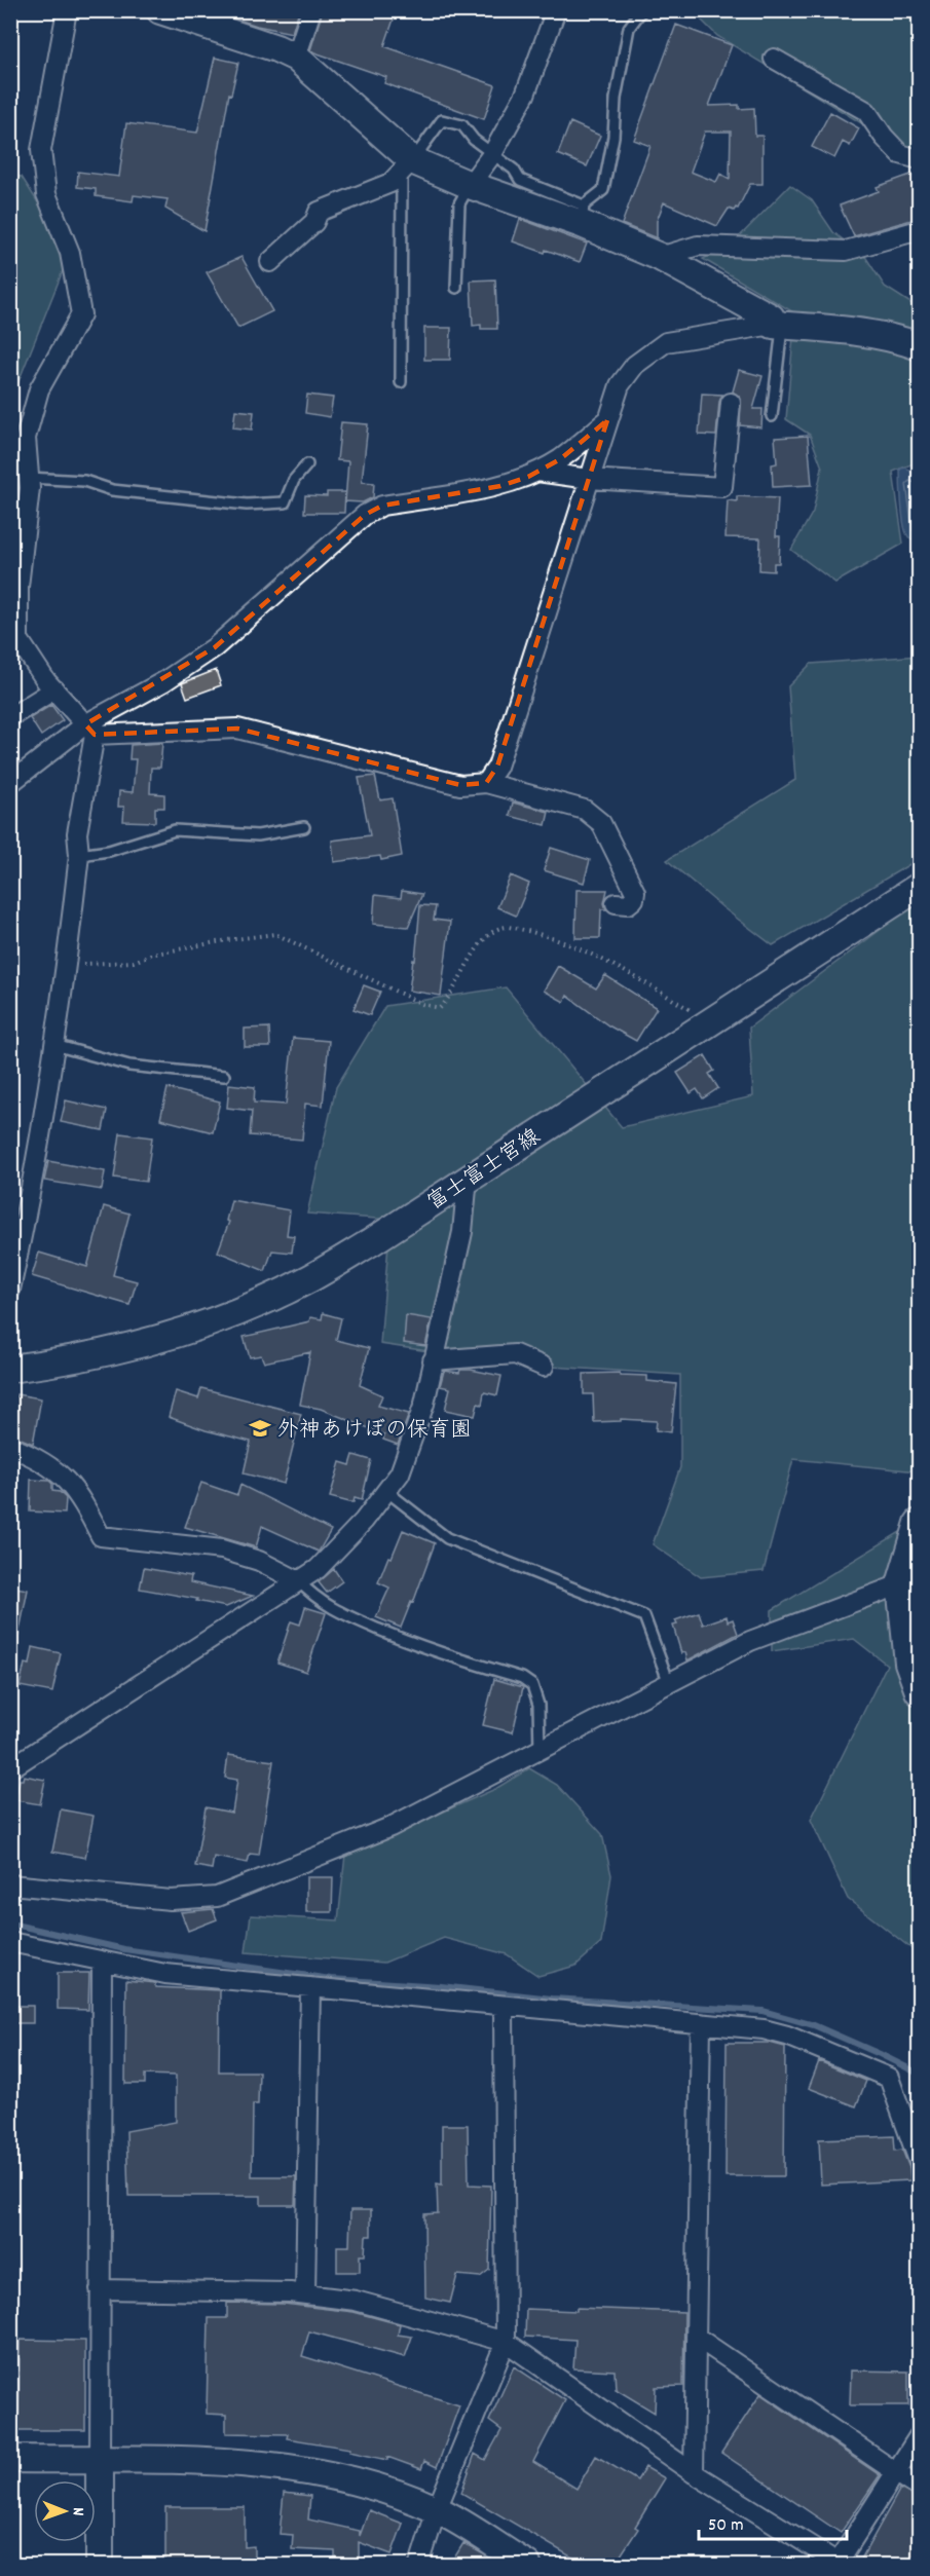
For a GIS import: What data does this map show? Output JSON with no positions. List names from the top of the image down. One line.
{"streets":{"street":["富士富士宮線"]},"places":{"school or university":["外神あけぼの保育園"]},"scale_bar":"50 m","north":"right"}
